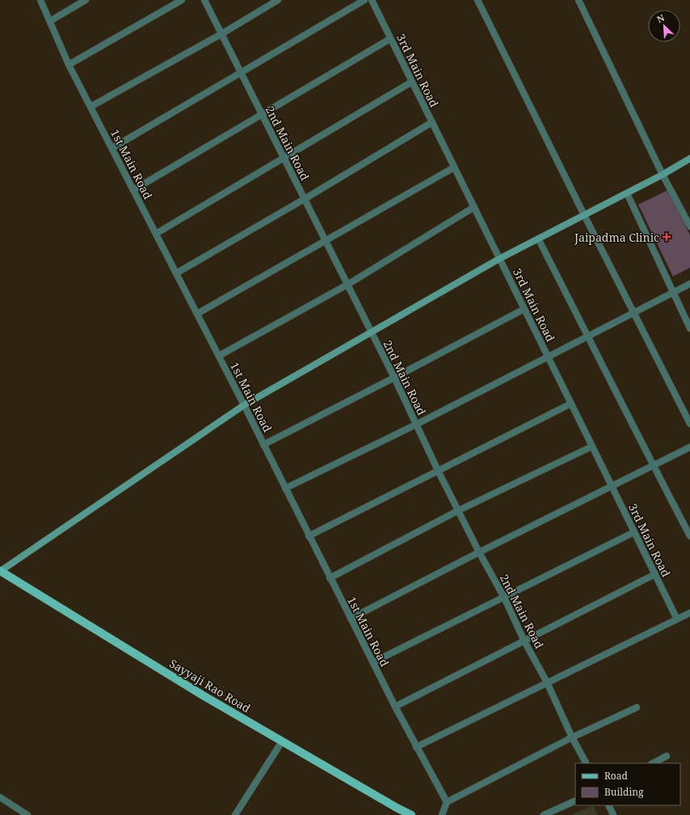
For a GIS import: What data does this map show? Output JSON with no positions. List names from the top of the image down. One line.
{"streets":{"main road":["Sayyaji Rao Road"],"street":["3rd Main Road","2nd Main Road","1st Main Road"]},"places":{"health":["Jaipadma Clinic"]},"legend":["Road","Building"],"north":"top left"}
